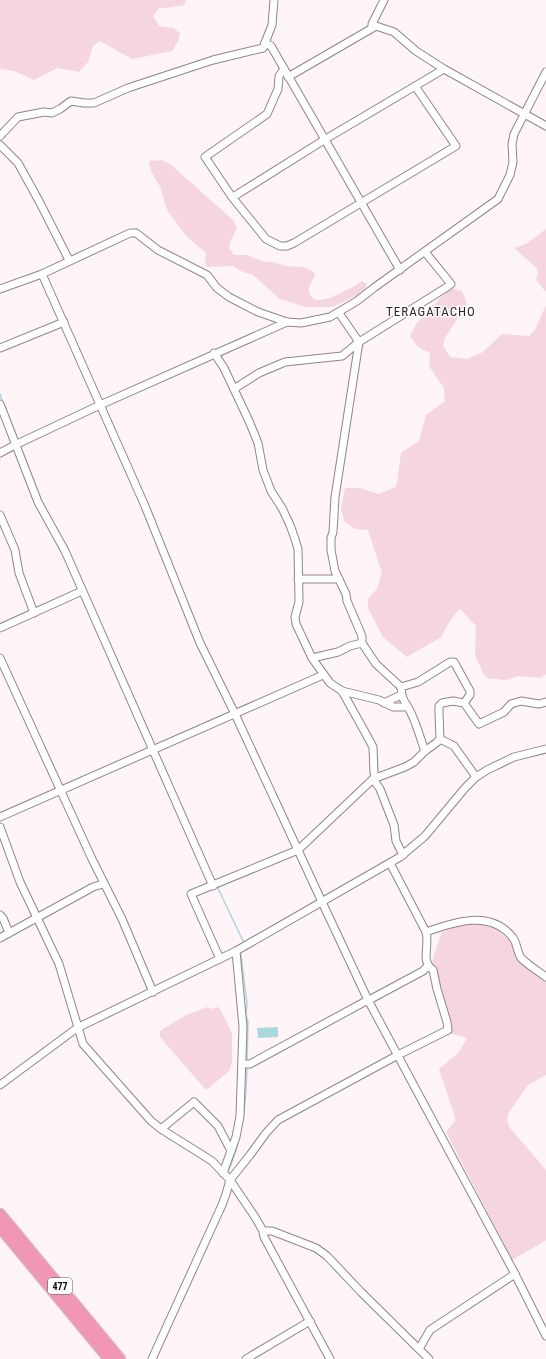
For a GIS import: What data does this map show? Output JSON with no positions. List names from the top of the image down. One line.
{"streets":{"highway":["477"]},"districts":["TERAGATACHO"]}
